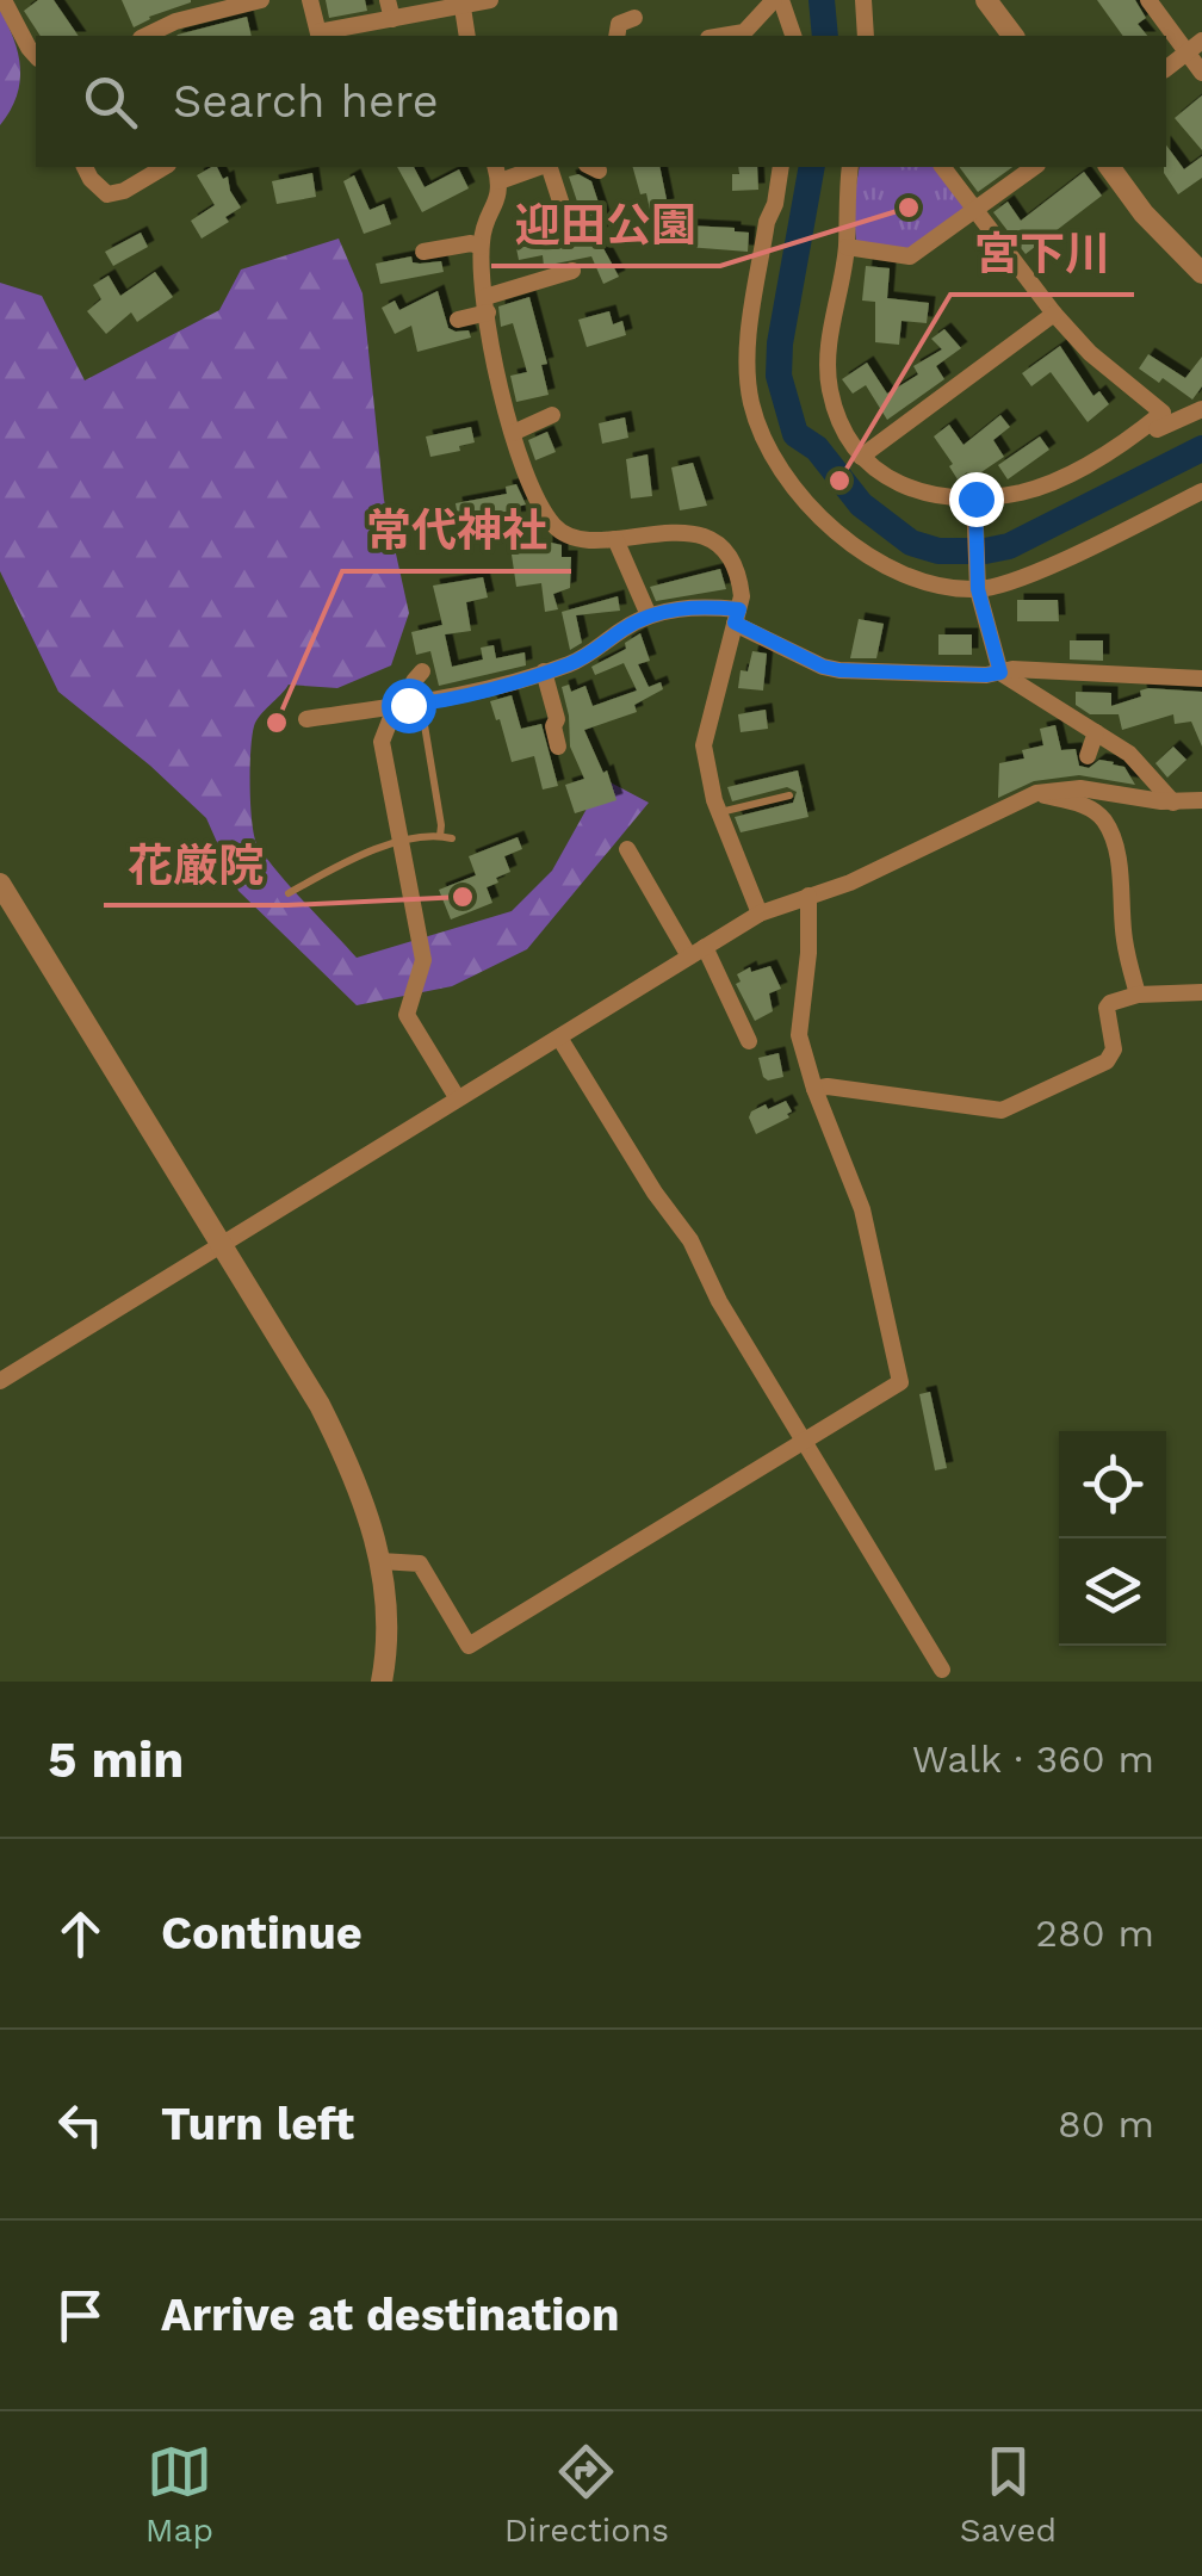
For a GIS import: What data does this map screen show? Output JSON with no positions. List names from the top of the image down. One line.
{"places":["迎田公園","宮下川","常代神社","花厳院"],"page":{"search":"Search here","heading":["5 min","Walk · 360 m"],"list":[["Continue","280 m"],["Turn left","80 m"],"Arrive at destination"],"nav":["Map","Directions","Saved"]}}
